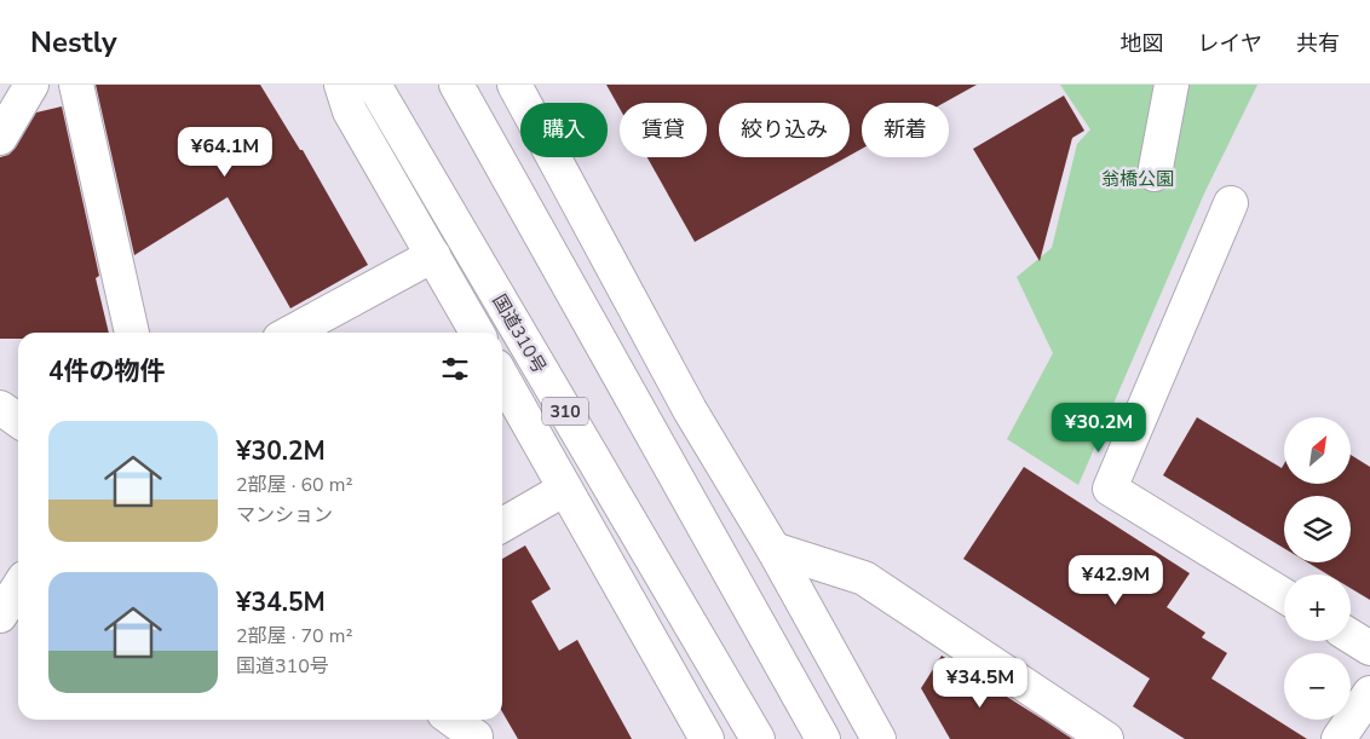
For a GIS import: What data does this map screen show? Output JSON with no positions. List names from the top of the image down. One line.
{"streets":{"main road":["国道310号","310"]},"parks":["翁橋公園"],"north":"top right","page":{"header":"Nestly","nav":["地図","レイヤ","共有"],"chip":["購入","賃貸","絞り込み","新着"],"price":["¥64.1M","¥30.2M","¥42.9M","¥34.5M"],"heading":"4件の物件","list":[{"name":"¥30.2M","note":"2部屋 · 60 m² · マンション"},{"name":"¥34.5M","note":"2部屋 · 70 m² · 国道310号"}],"map_buttons":["+","−"]}}
